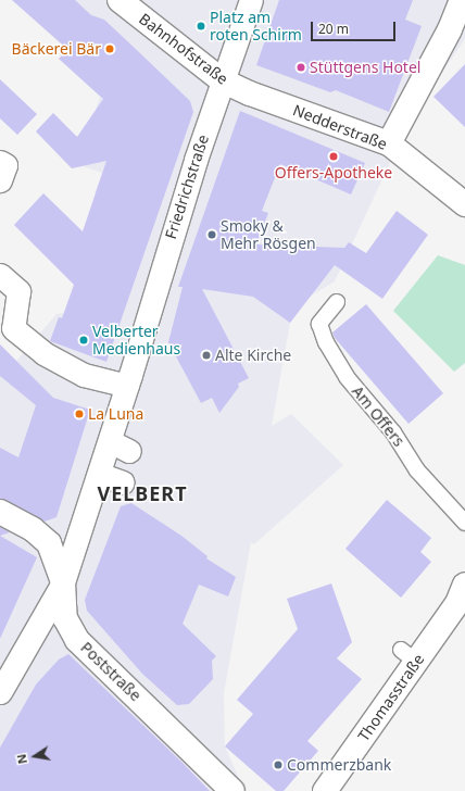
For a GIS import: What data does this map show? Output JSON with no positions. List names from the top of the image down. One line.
{"streets":{"street":["Bahnhofstraße","Nedderstraße","Friedrichstraße","Poststraße","Thomasstraße"],"lane":["Am Offers"]},"crossings":[["Bahnhofstraße","Nedderstraße"],["Bahnhofstraße","Friedrichstraße"],["Friedrichstraße","Poststraße"]],"districts":["VELBERT"],"places":["Platz am roten Schirm","Bäckerei Bär","Stüttgens Hotel","Offers-Apotheke","Smoky & Mehr Rösgen","Velberter Medienhaus","Alte Kirche","La Luna","Commerzbank"],"scale_bar":"20 m","north":"left"}
